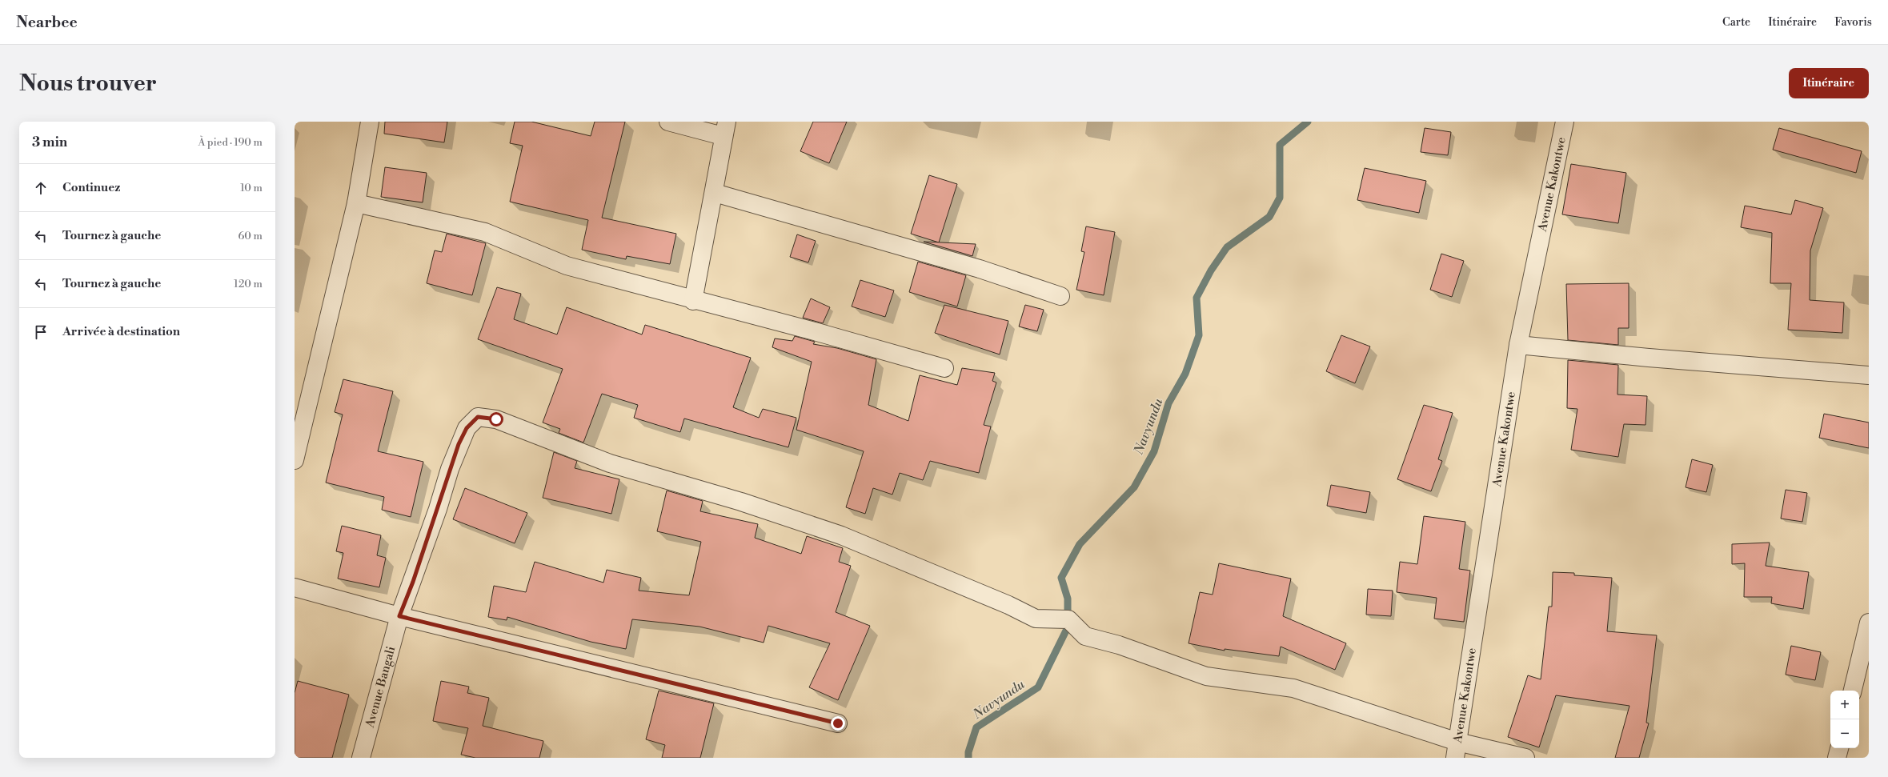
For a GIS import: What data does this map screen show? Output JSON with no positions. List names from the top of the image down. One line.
{"streets":{"street":["Avenue Kakontwe","Avenue Bangali"]},"crossings":[["Avenue Kakontwe","Avenue Bangali"]],"water":["Navyundu"],"page":{"header":"Nearbee","nav":["Carte","Itinéraire","Favoris"],"buttons":"Itinéraire","title":"Nous trouver","heading":["3 min","À pied · 190 m"],"list":[["Continuez","10 m"],["Tournez à gauche","60 m"],["Tournez à gauche","120 m"],"Arrivée à destination"],"map_buttons":["+","−"]}}
